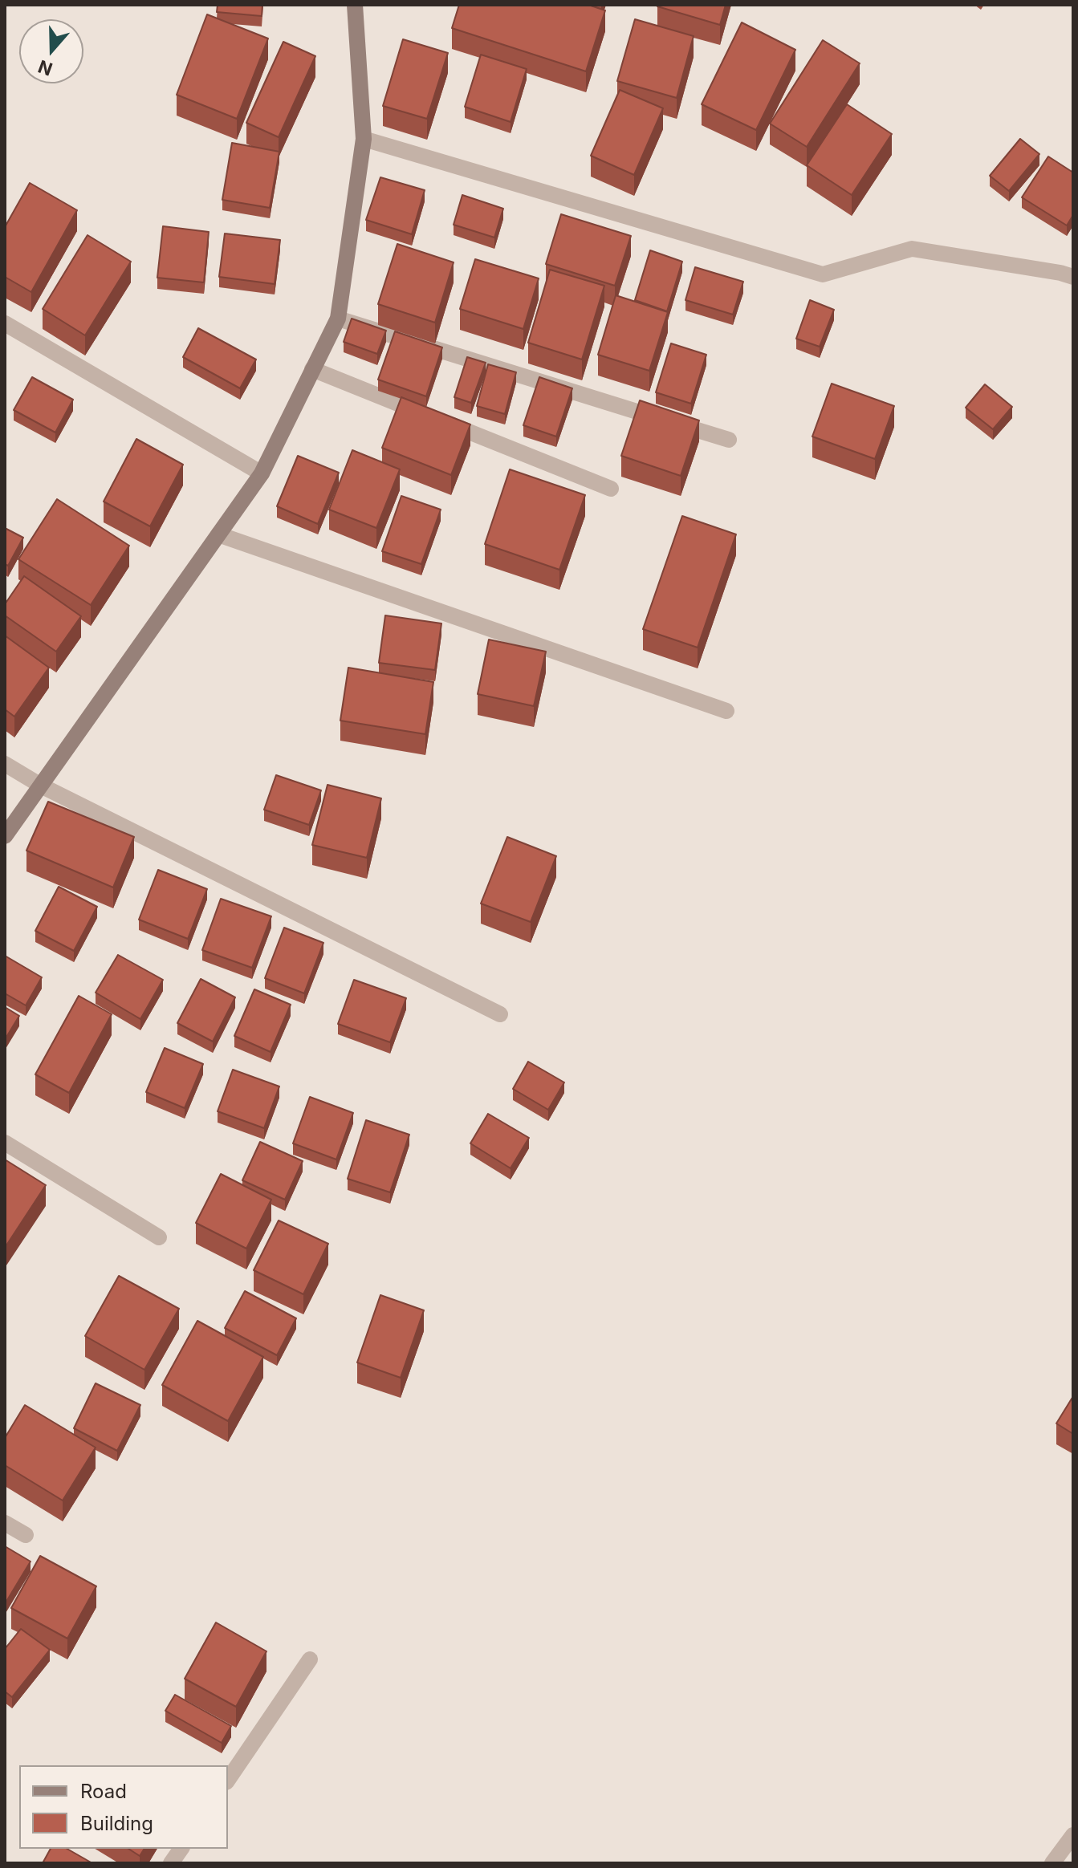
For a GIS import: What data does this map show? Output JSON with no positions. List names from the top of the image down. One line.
{"legend":["Road","Building"],"north":"bottom"}
